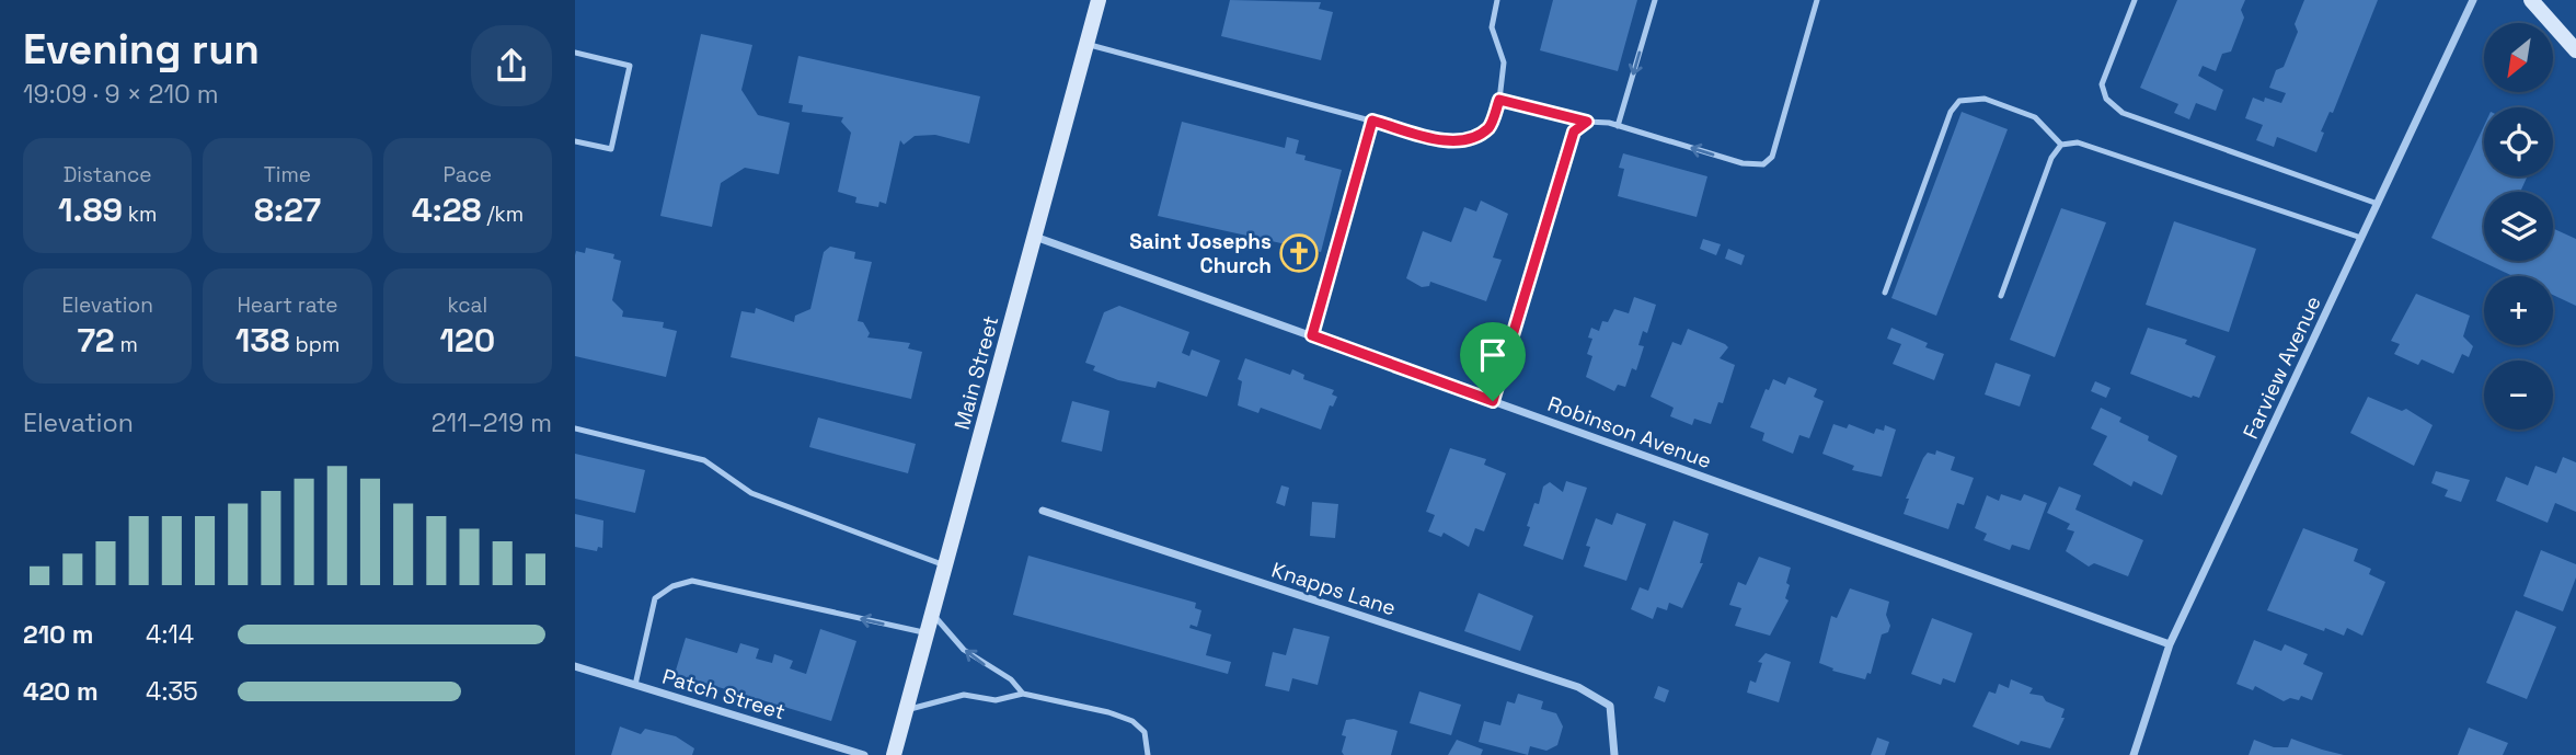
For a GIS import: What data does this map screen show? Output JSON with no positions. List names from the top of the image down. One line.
{"streets":{"main road":["Main Street"],"street":["Farview Avenue","Robinson Avenue","Knapps Lane","Patch Street"]},"crossings":[["Farview Avenue","Robinson Avenue"],["Main Street","Robinson Avenue"]],"places":{"church":["Saint Josephs Church"]},"north":"bottom left","page":{"heading":["Evening run","19:09 · 9 × 210 m"],"map_buttons":["+","−"],"stats":[["Distance","1.89 km"],["Time","8:27"],["Pace","4:28 /km"],["Elevation","72 m"],["Heart rate","138 bpm"],["kcal","120"]],"chart":["Elevation","211–219 m"],"list":[{"name":"210 m","note":"4:14"},{"name":"420 m","note":"4:35"}]}}
